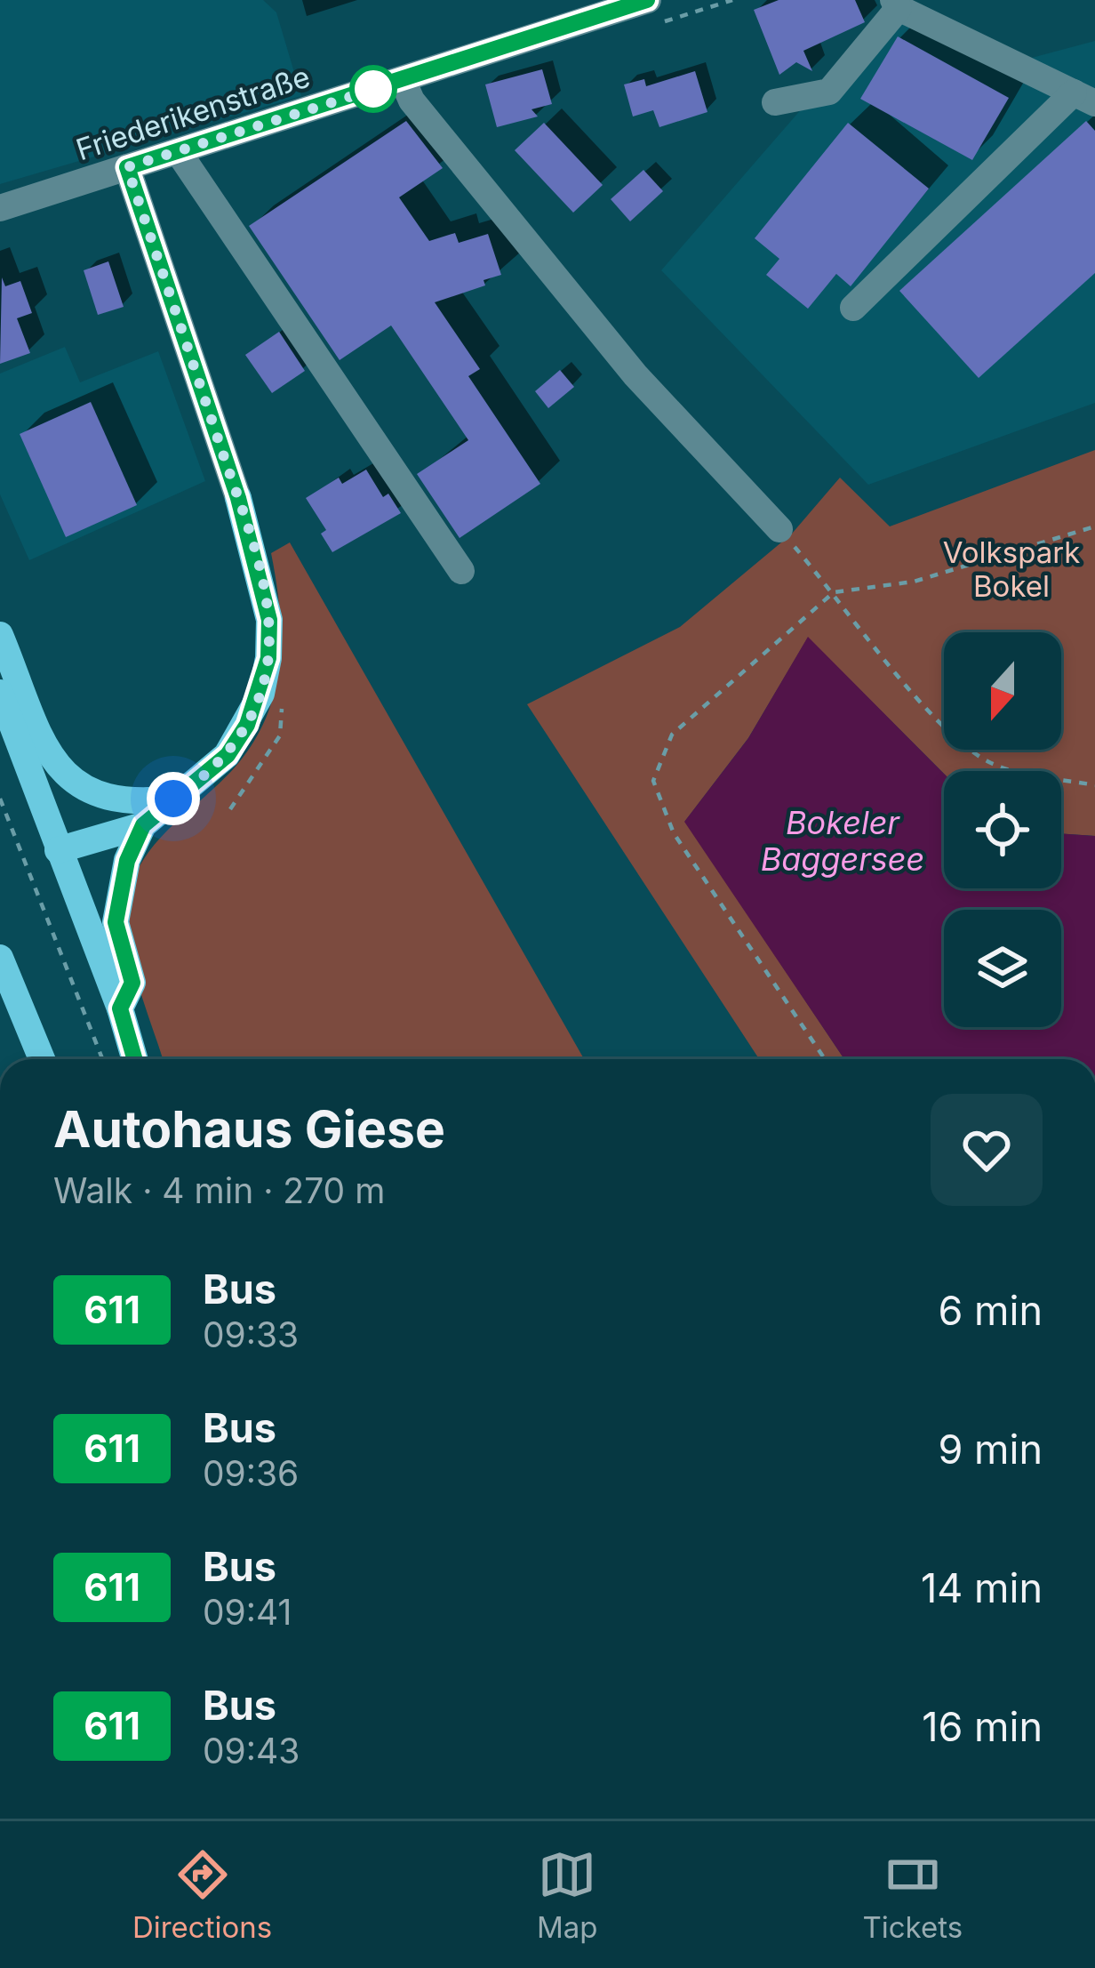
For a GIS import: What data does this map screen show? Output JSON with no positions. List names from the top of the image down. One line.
{"streets":{"street":["Friederikenstraße"]},"water":["Bokeler Baggersee"],"parks":["Volkspark Bokel"],"lines":["bus line 611"],"north":"bottom","page":{"heading":["Autohaus Giese","Walk · 4 min · 270 m"],"list":[{"mark":"611","name":"Bus","note":"09:33","value":"6 min"},{"mark":"611","name":"Bus","note":"09:36","value":"9 min"},{"mark":"611","name":"Bus","note":"09:41","value":"14 min"},{"mark":"611","name":"Bus","note":"09:43","value":"16 min"}],"tabs":["Directions","Map","Tickets"]}}
